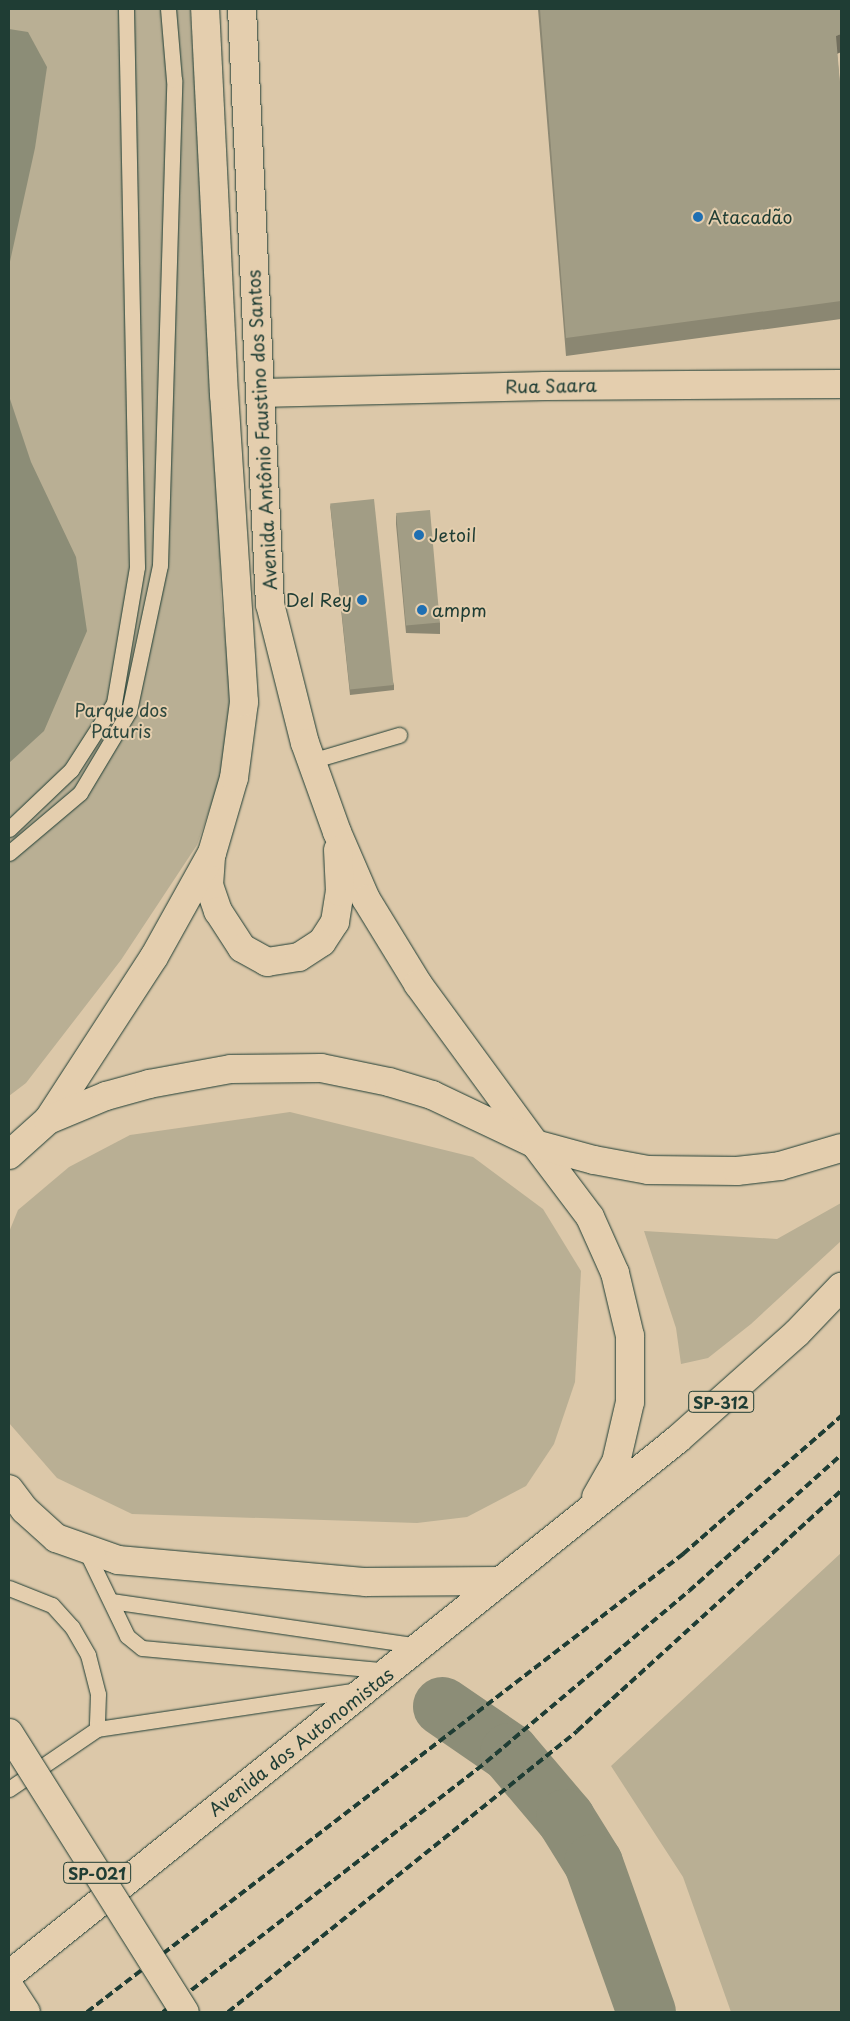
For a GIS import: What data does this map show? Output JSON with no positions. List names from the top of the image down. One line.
{"streets":{"main road":["Rua Saara","Avenida Antônio Faustino dos Santos","SP-312","Avenida dos Autonomistas","SP-021"]},"crossings":[["Rua Saara","Avenida Antônio Faustino dos Santos"],["Avenida Antônio Faustino dos Santos","SP-312"],["Avenida Antônio Faustino dos Santos","Avenida dos Autonomistas"],["SP-312","Avenida dos Autonomistas"]],"parks":["Parque dos Paturis"],"places":["Atacadão","Jetoil","Del Rey","ampm"]}
